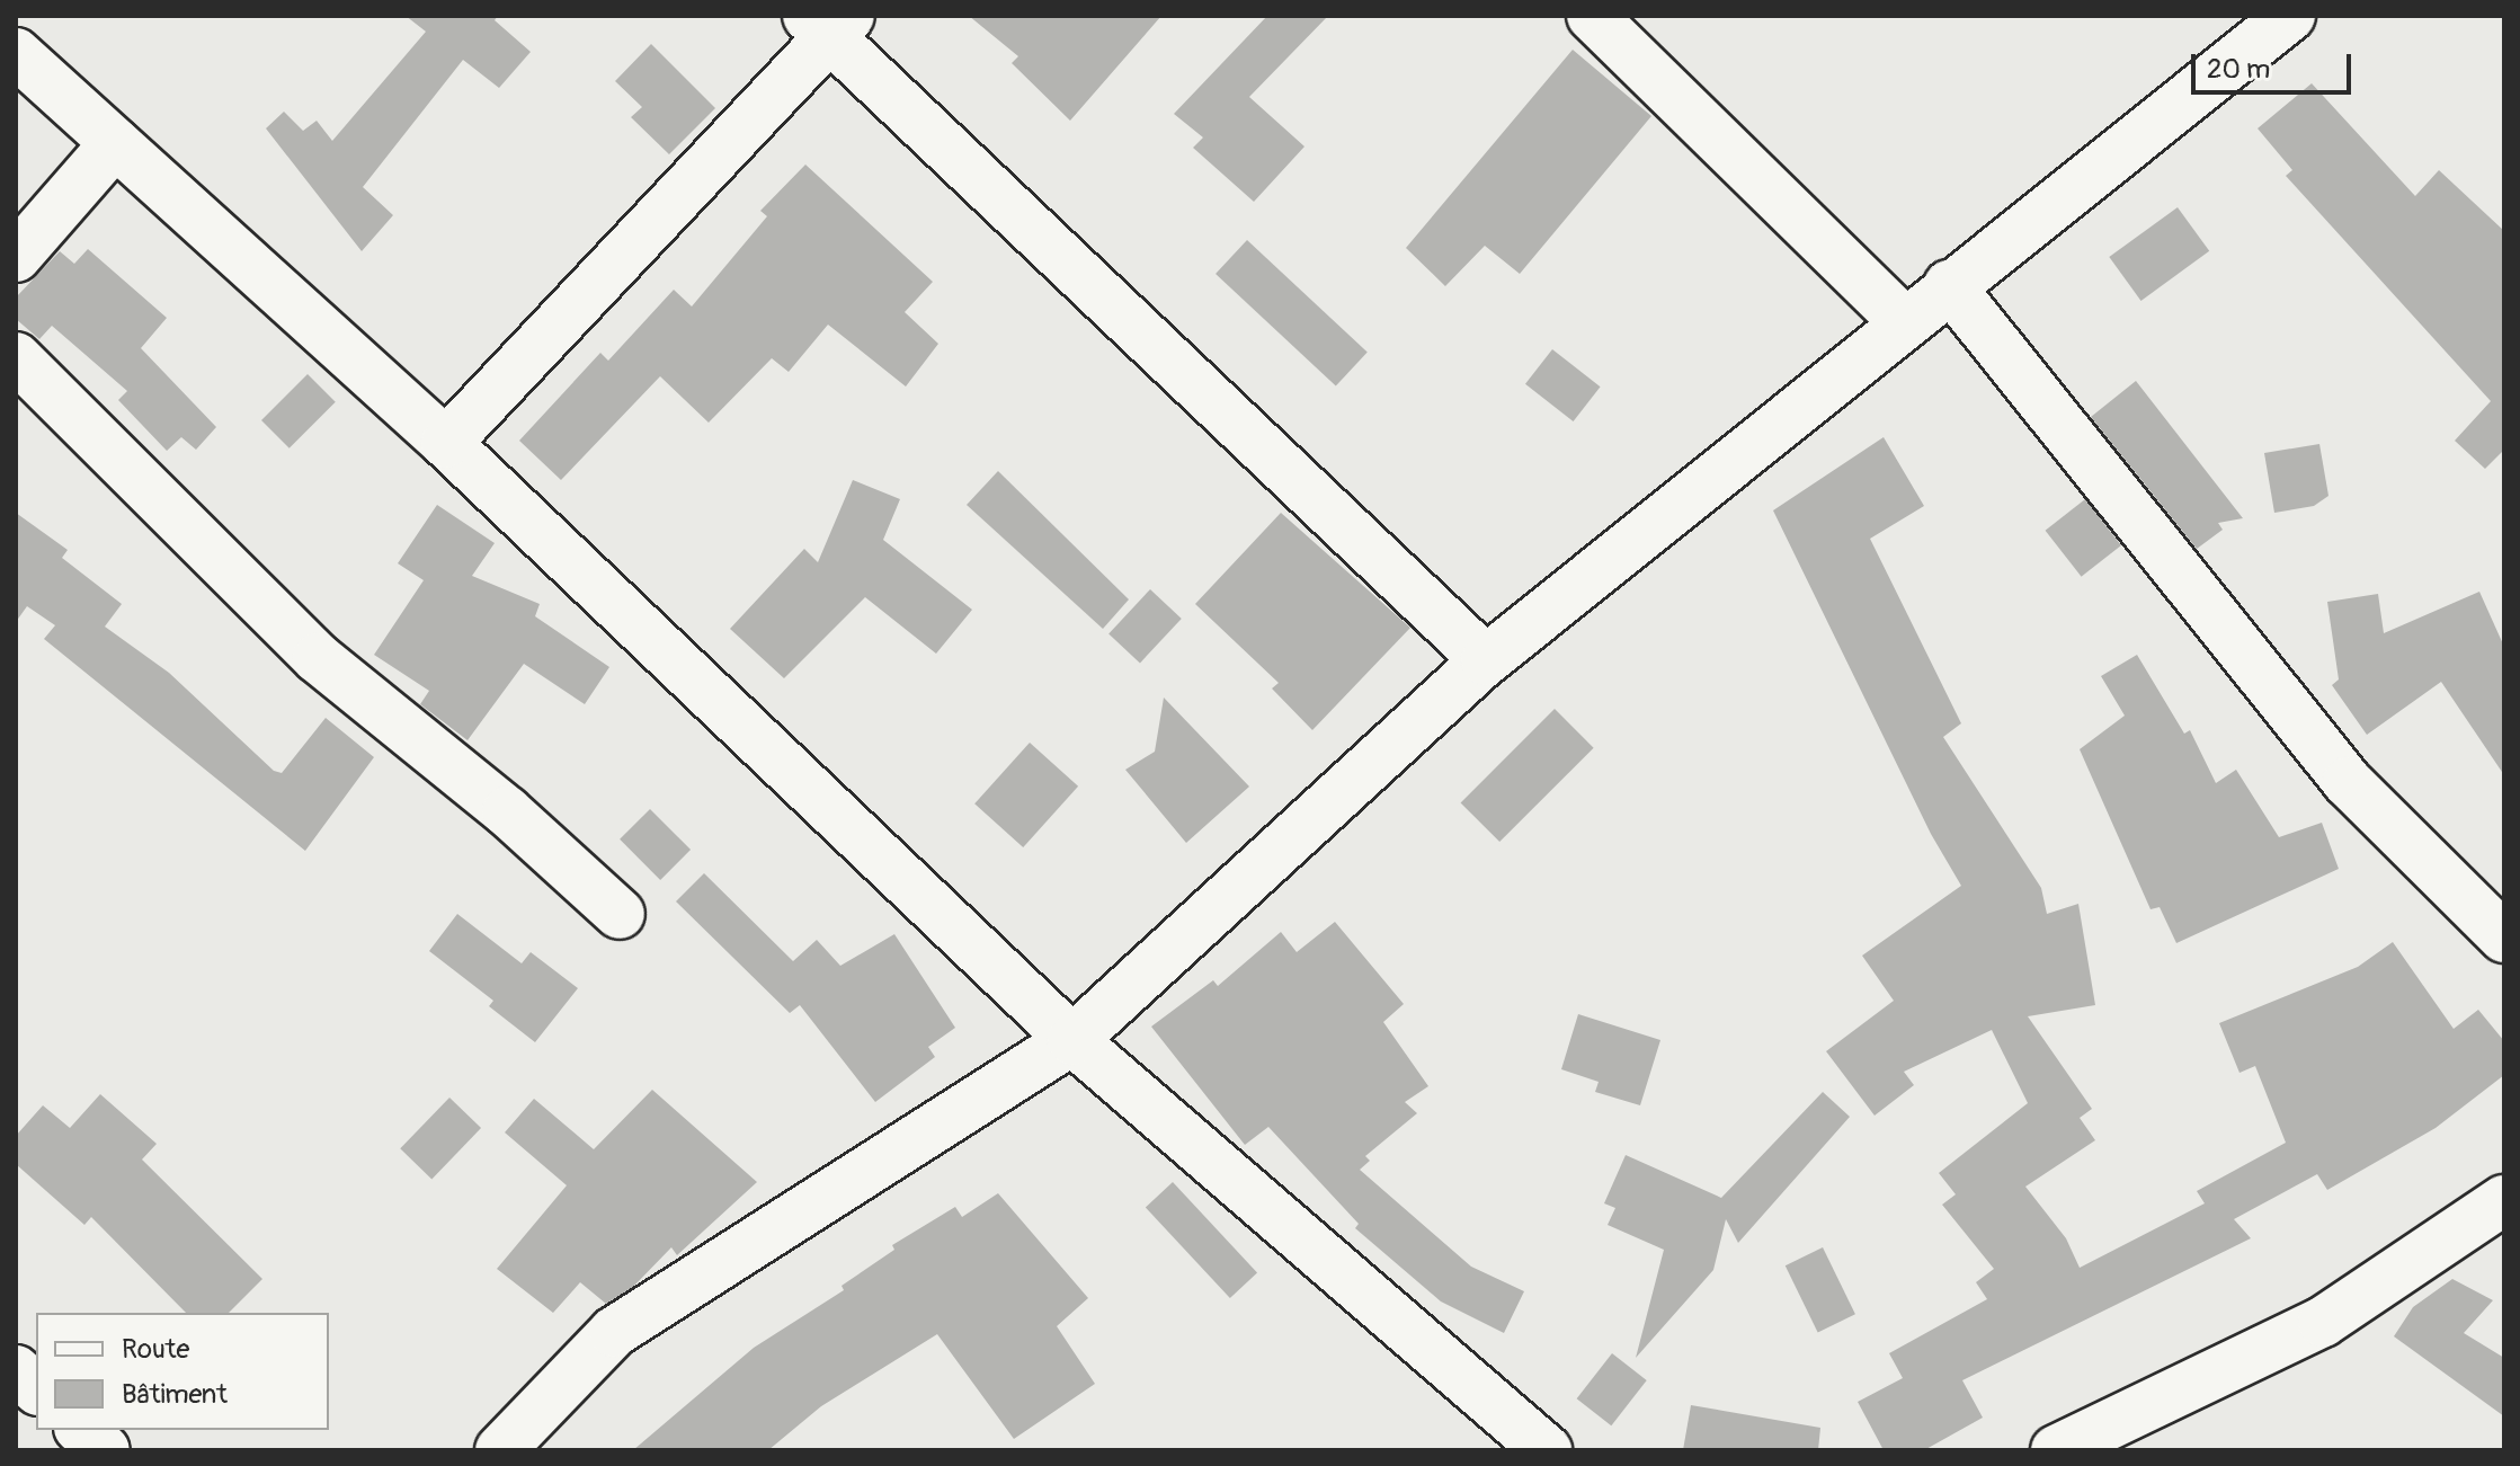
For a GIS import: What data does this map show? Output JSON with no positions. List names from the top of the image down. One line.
{"legend":["Route","Bâtiment"],"scale_bar":"20 m"}
